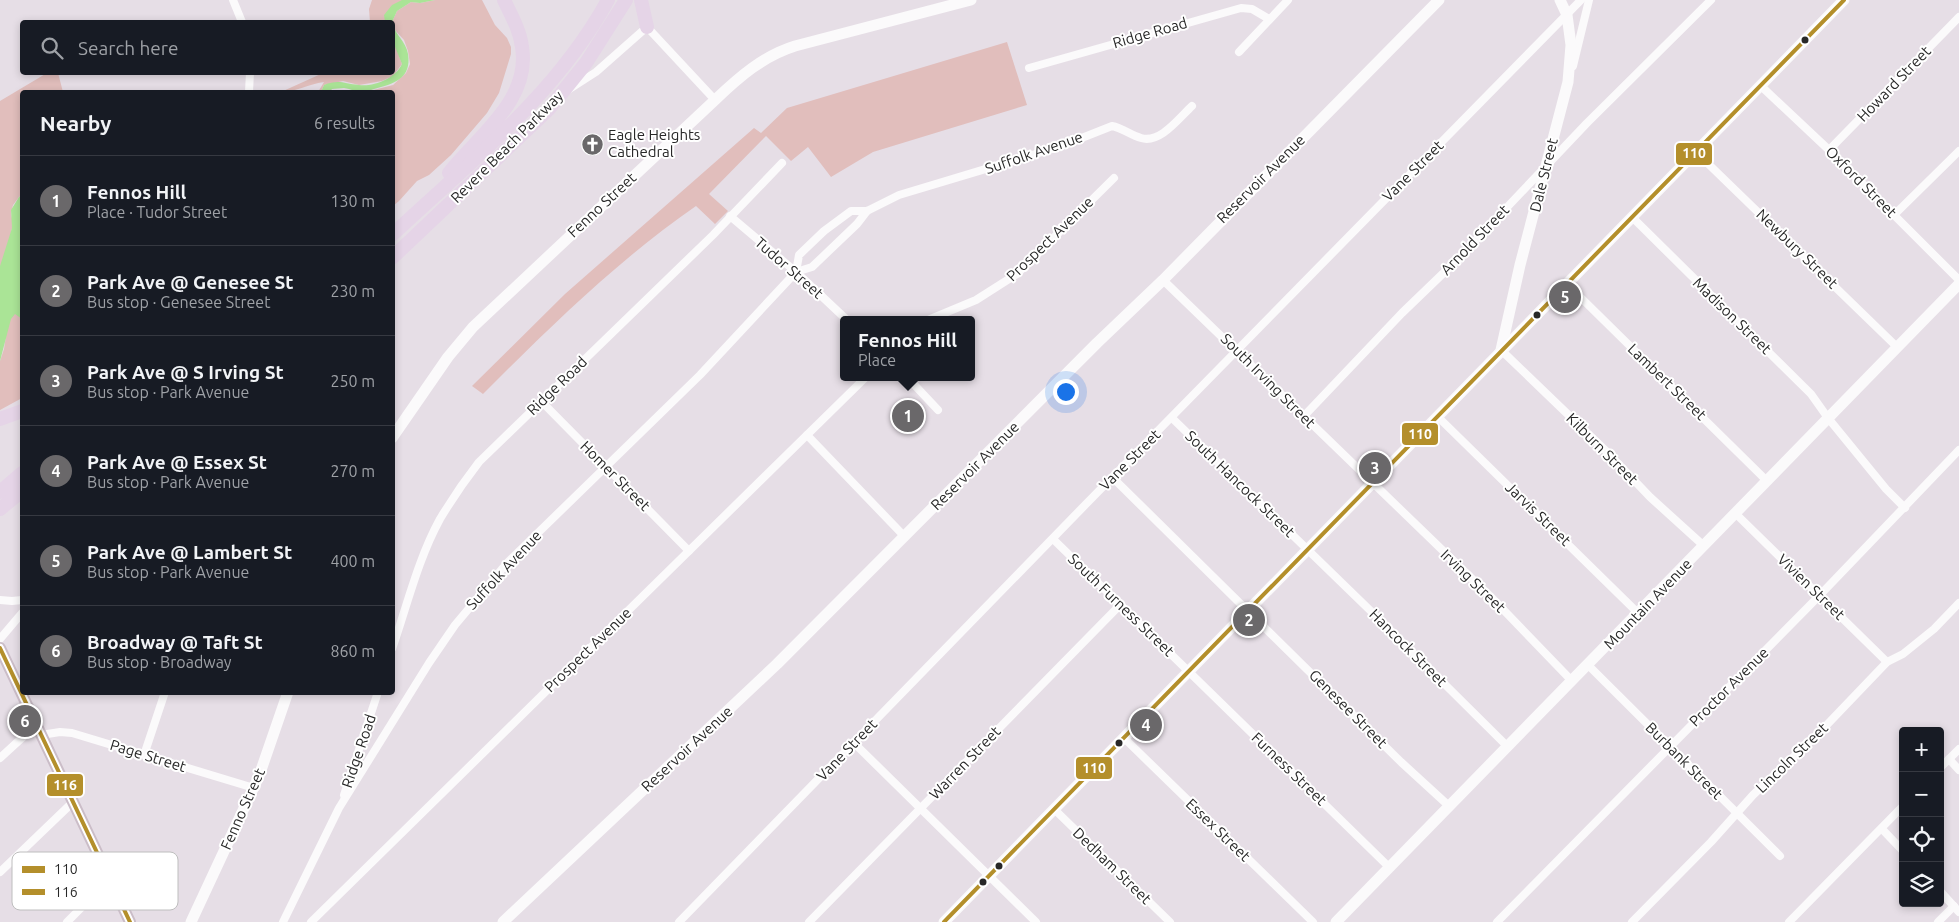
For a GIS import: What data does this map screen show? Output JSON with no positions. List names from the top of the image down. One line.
{"streets":{"highway":["Revere Beach Parkway"],"street":["Ridge Road","Howard Street","Suffolk Avenue","Vane Street","Dale Street","Reservoir Avenue","Oxford Street","Fenno Street","Prospect Avenue","Arnold Street","Newbury Street","Tudor Street","Madison Street","South Irving Street","Lambert Street","Kilburn Street","Homer Street","South Hancock Street","Jarvis Street","Irving Street","Vivien Street","Mountain Avenue","South Furness Street","Hancock Street","Proctor Avenue","Genesee Street","Page Street","Lincoln Street","Burbank Street","Warren Street","Furness Street","Essex Street","Dedham Street"]},"crossings":[["Ridge Road","Suffolk Avenue"],["Ridge Road","Tudor Street"],["Ridge Road","Homer Street"],["Howard Street","Oxford Street"],["Suffolk Avenue","Tudor Street"],["Suffolk Avenue","Homer Street"],["Vane Street","South Irving Street"],["Vane Street","South Hancock Street"],["Vane Street","South Furness Street"],["Vane Street","Genesee Street"],["Dale Street","Arnold Street"],["Dale Street","Kilburn Street"],["Reservoir Avenue","South Irving Street"],["Fenno Street","Page Street"],["Prospect Avenue","Homer Street"],["Arnold Street","South Irving Street"],["Newbury Street","Mountain Avenue"],["Madison Street","Mountain Avenue"],["Madison Street","Proctor Avenue"],["South Irving Street","Irving Street"],["Lambert Street","Mountain Avenue"],["Kilburn Street","Mountain Avenue"],["South Hancock Street","Hancock Street"],["Jarvis Street","Mountain Avenue"],["Irving Street","Mountain Avenue"],["Vivien Street","Mountain Avenue"],["Vivien Street","Proctor Avenue"],["Vivien Street","Lincoln Street"],["Mountain Avenue","Hancock Street"],["Mountain Avenue","Genesee Street"],["Mountain Avenue","Burbank Street"],["Mountain Avenue","Furness Street"],["South Furness Street","Warren Street"],["South Furness Street","Furness Street"],["Proctor Avenue","Burbank Street"],["Lincoln Street","Burbank Street"]],"places":{"church":["Eagle Heights Cathedral"]},"lines":["transit line 110","transit line 116"],"legend":["110","116"],"page":{"search":"Search here","heading":["Nearby","6 results"],"list":[{"mark":"1","name":"Fennos Hill","note":"Place · Tudor Street","value":"130 m"},{"mark":"2","name":"Park Ave @ Genesee St","note":"Bus stop · Genesee Street","value":"230 m"},{"mark":"3","name":"Park Ave @ S Irving St","note":"Bus stop · Park Avenue","value":"250 m"},{"mark":"4","name":"Park Ave @ Essex St","note":"Bus stop · Park Avenue","value":"270 m"},{"mark":"5","name":"Park Ave @ Lambert St","note":"Bus stop · Park Avenue","value":"400 m"},{"mark":"6","name":"Broadway @ Taft St","note":"Bus stop · Broadway","value":"860 m"}],"pins":["5","1","3","2","6","4"],"popup":["Fennos Hill","Place"],"map_buttons":["+","−"]}}
